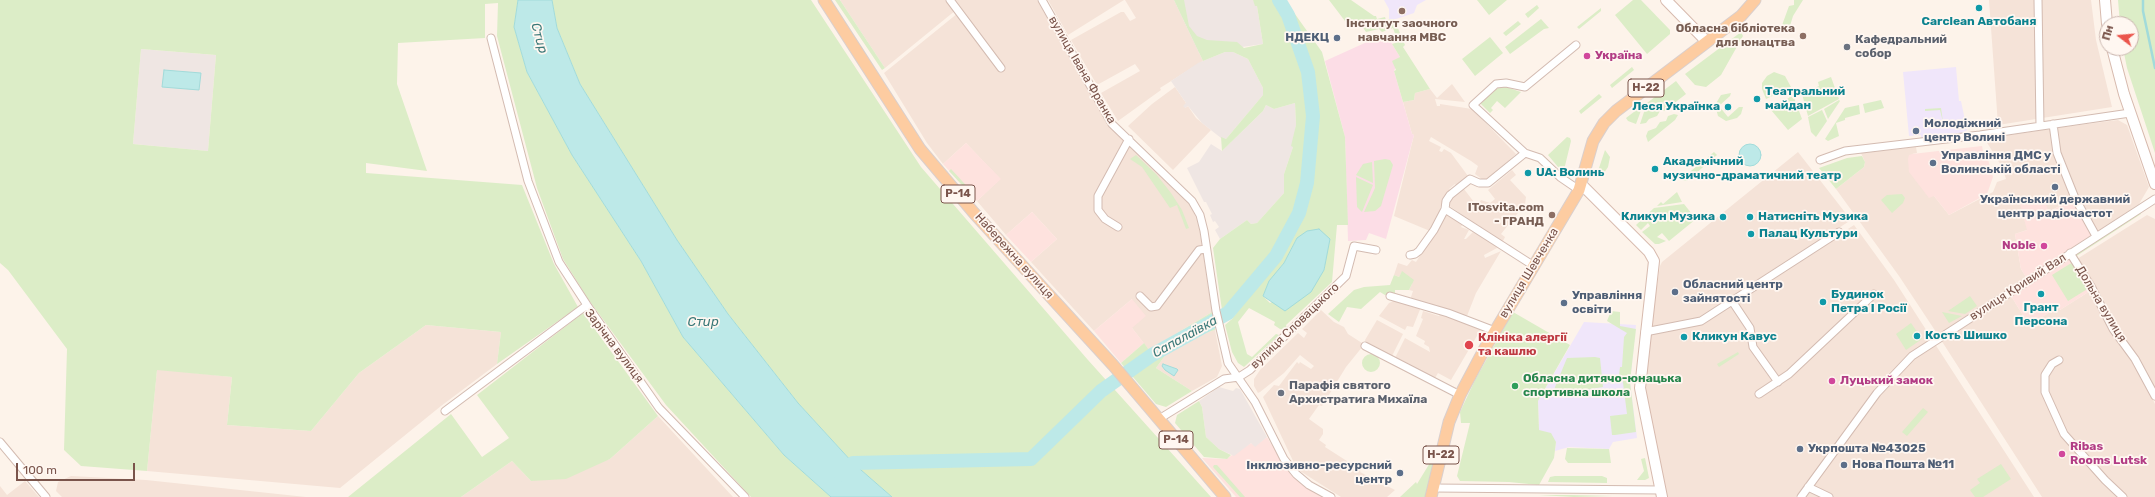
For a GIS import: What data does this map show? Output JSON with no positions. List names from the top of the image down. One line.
{"streets":{"main road":["Н-22","Р-14","Набережна вулиця","вулиця Шевченка"],"street":["вулиця Івана Франка","вулиця Кривий Вал","Дольна вулиця","вулиця Словацького","Зарічна вулиця"]},"crossings":[["вулиця Івана Франка","вулиця Словацького"],["Н-22","вулиця Шевченка"],["вулиця Кривий Вал","Дольна вулиця"]],"water":["Стир","Сапалаївка"],"places":["Carclean Автобаня","Інститут заочного навчання МВС","Обласна бібліотека для юнацтва","НДЕКЦ","Кафедральний собор","Україна","Театральний майдан","Леся Українка","Молодіжний центр Волині","Управління ДМС у Волинській області","Академічний музично-драматичний театр","UA: Волинь","Український державний центр радіочастот","ITosvita.com - ГРАНД","Кликун Музика","Натисніть Музика","Палац Культури","Noble","Обласний центр зайнятості","Грант Персона","Будинок Петра І Росії","Управління освіти","Кость Шишко","Кликун Кавус","Клініка алергії та кашлю","Луцький замок","Обласна дитячо-юнацька спортивна школа","Парафія святого Архистратига Михаїла","Укрпошта №43025","Ribas Rooms Lutsk","Нова Пошта №11","Інклюзивно-ресурсний центр"],"scale_bar":"100 m","north":"left"}
